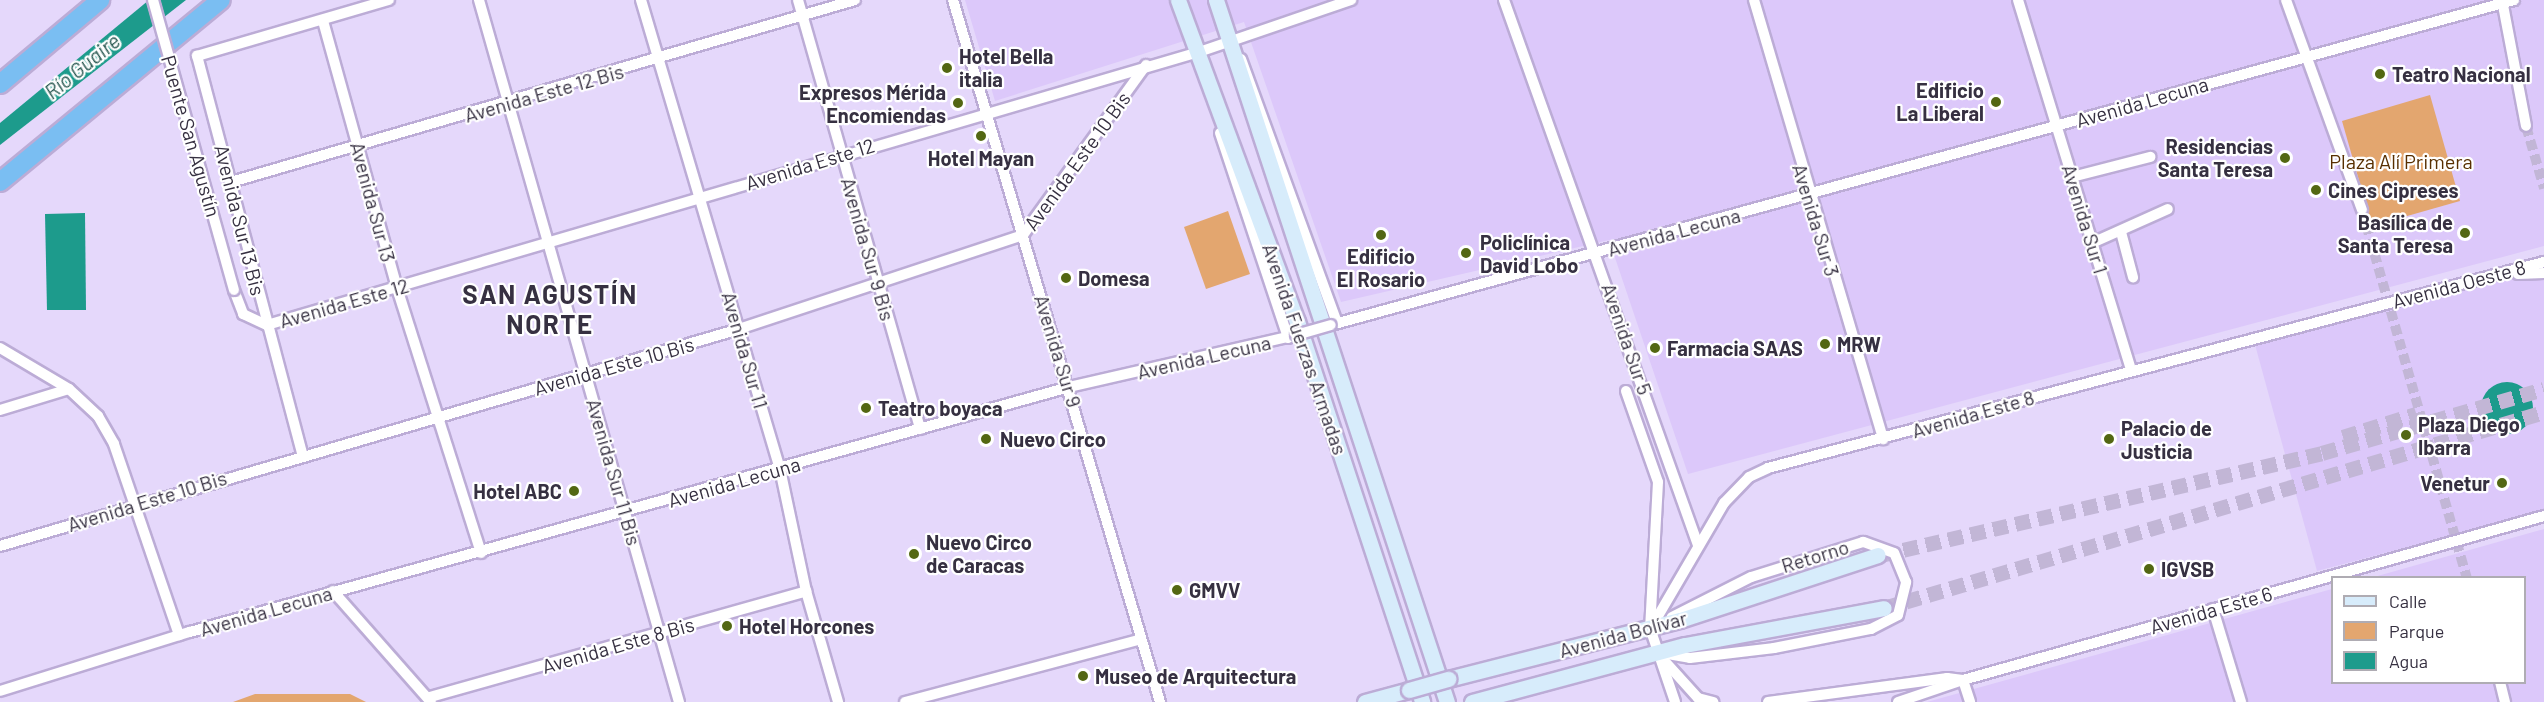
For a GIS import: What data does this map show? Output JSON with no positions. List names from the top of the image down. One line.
{"streets":{"main road":["Avenida Fuerzas Armadas","Avenida Bolívar"],"street":["Avenida Este 12 Bis","Avenida Lecuna","Puente San Agustín","Avenida Este 10 Bis","Avenida Este 12","Avenida Sur 13","Avenida Sur 1","Avenida Sur 13 Bis","Avenida Sur 3","Avenida Sur 9 Bis","Avenida Oeste 8","Avenida Sur 5","Avenida Sur 11","Avenida Sur 9","Avenida Este 8","Avenida Sur 11 Bis","Retorno","Avenida Este 6","Avenida Este 8 Bis"]},"crossings":[["Avenida Este 12 Bis","Avenida Sur 13"],["Avenida Este 12 Bis","Avenida Sur 13 Bis"],["Avenida Este 12 Bis","Avenida Sur 9 Bis"],["Avenida Este 12 Bis","Avenida Sur 11"],["Avenida Este 12 Bis","Avenida Sur 11 Bis"],["Avenida Lecuna","Avenida Sur 13"],["Avenida Lecuna","Avenida Sur 1"],["Avenida Lecuna","Avenida Sur 3"],["Avenida Lecuna","Avenida Sur 9 Bis"],["Avenida Lecuna","Avenida Sur 5"],["Avenida Lecuna","Avenida Sur 11"],["Avenida Lecuna","Avenida Sur 9"],["Avenida Lecuna","Avenida Sur 11 Bis"],["Puente San Agustín","Avenida Este 12"],["Puente San Agustín","Avenida Sur 13 Bis"],["Avenida Este 10 Bis","Avenida Este 12"],["Avenida Este 10 Bis","Avenida Sur 13"],["Avenida Este 10 Bis","Avenida Sur 13 Bis"],["Avenida Este 10 Bis","Avenida Sur 9 Bis"],["Avenida Este 10 Bis","Avenida Sur 11"],["Avenida Este 10 Bis","Avenida Sur 9"],["Avenida Este 10 Bis","Avenida Sur 11 Bis"],["Avenida Este 12","Avenida Sur 13"],["Avenida Este 12","Avenida Sur 13 Bis"],["Avenida Este 12","Avenida Sur 9 Bis"],["Avenida Este 12","Avenida Fuerzas Armadas"],["Avenida Este 12","Avenida Sur 11"],["Avenida Este 12","Avenida Sur 9"],["Avenida Este 12","Avenida Sur 11 Bis"],["Avenida Sur 13","Avenida Sur 13 Bis"],["Avenida Sur 1","Avenida Este 8"],["Avenida Sur 3","Avenida Este 8"],["Avenida Oeste 8","Avenida Este 8"],["Avenida Sur 5","Avenida Este 8"],["Avenida Sur 11","Avenida Este 8 Bis"],["Avenida Este 8","Retorno"],["Avenida Este 8","Avenida Bolívar"],["Avenida Sur 11 Bis","Avenida Este 8 Bis"],["Retorno","Avenida Bolívar"]],"districts":["SAN AGUSTÍN NORTE"],"water":["Río Guaire"],"parks":["Plaza Alí Primera"],"places":["Hotel Bella italia","Teatro Nacional","Edificio La Liberal","Expresos Mérida Encomiendas","Hotel Mayan","Residencias Santa Teresa","Cines Cipreses","Basílica de Santa Teresa","Edificio El Rosario","Policlínica David Lobo","Domesa","MRW","Farmacia SAAS","Teatro boyaca","Plaza Diego Ibarra","Nuevo Circo","Palacio de Justicia","Venetur","Hotel ABC","Nuevo Circo de Caracas","IGVSB","GMVV","Hotel Horcones","Museo de Arquitectura"],"legend":["Calle","Parque","Agua"]}
